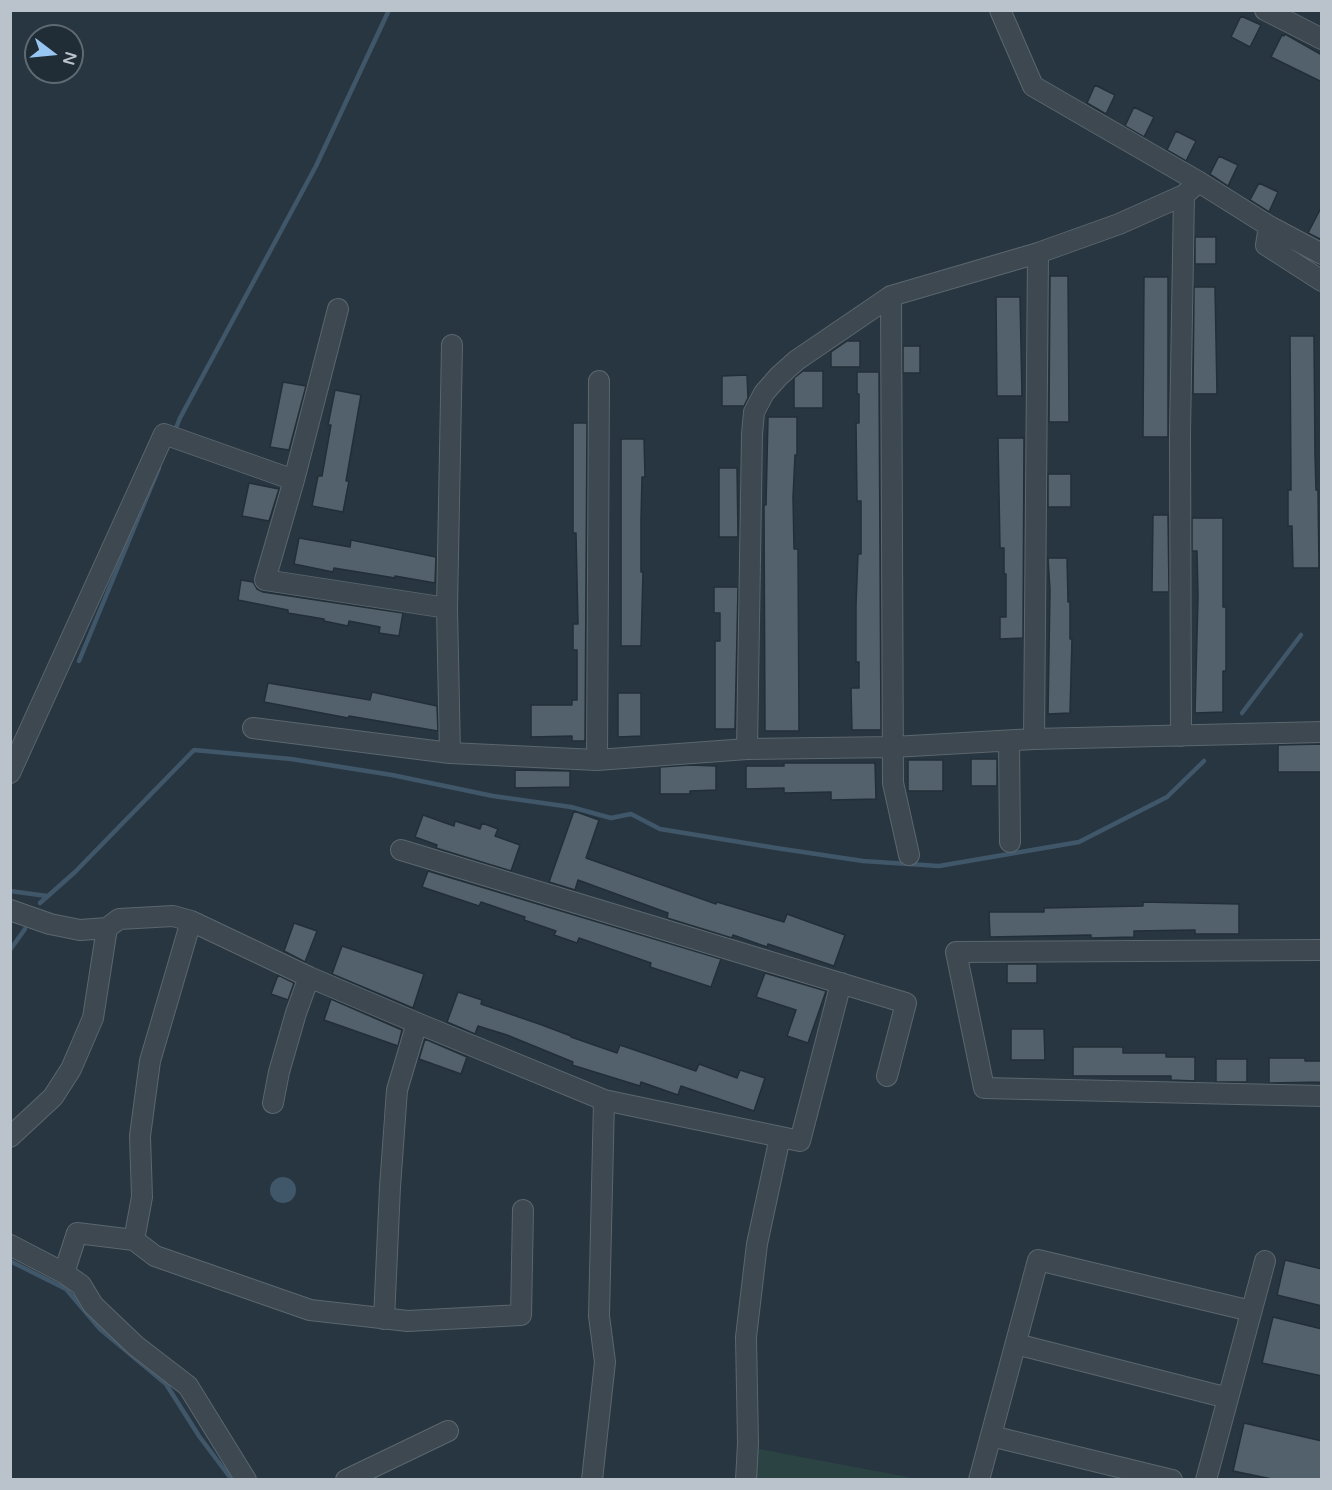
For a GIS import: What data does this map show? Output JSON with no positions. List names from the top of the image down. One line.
{"north":"right"}
